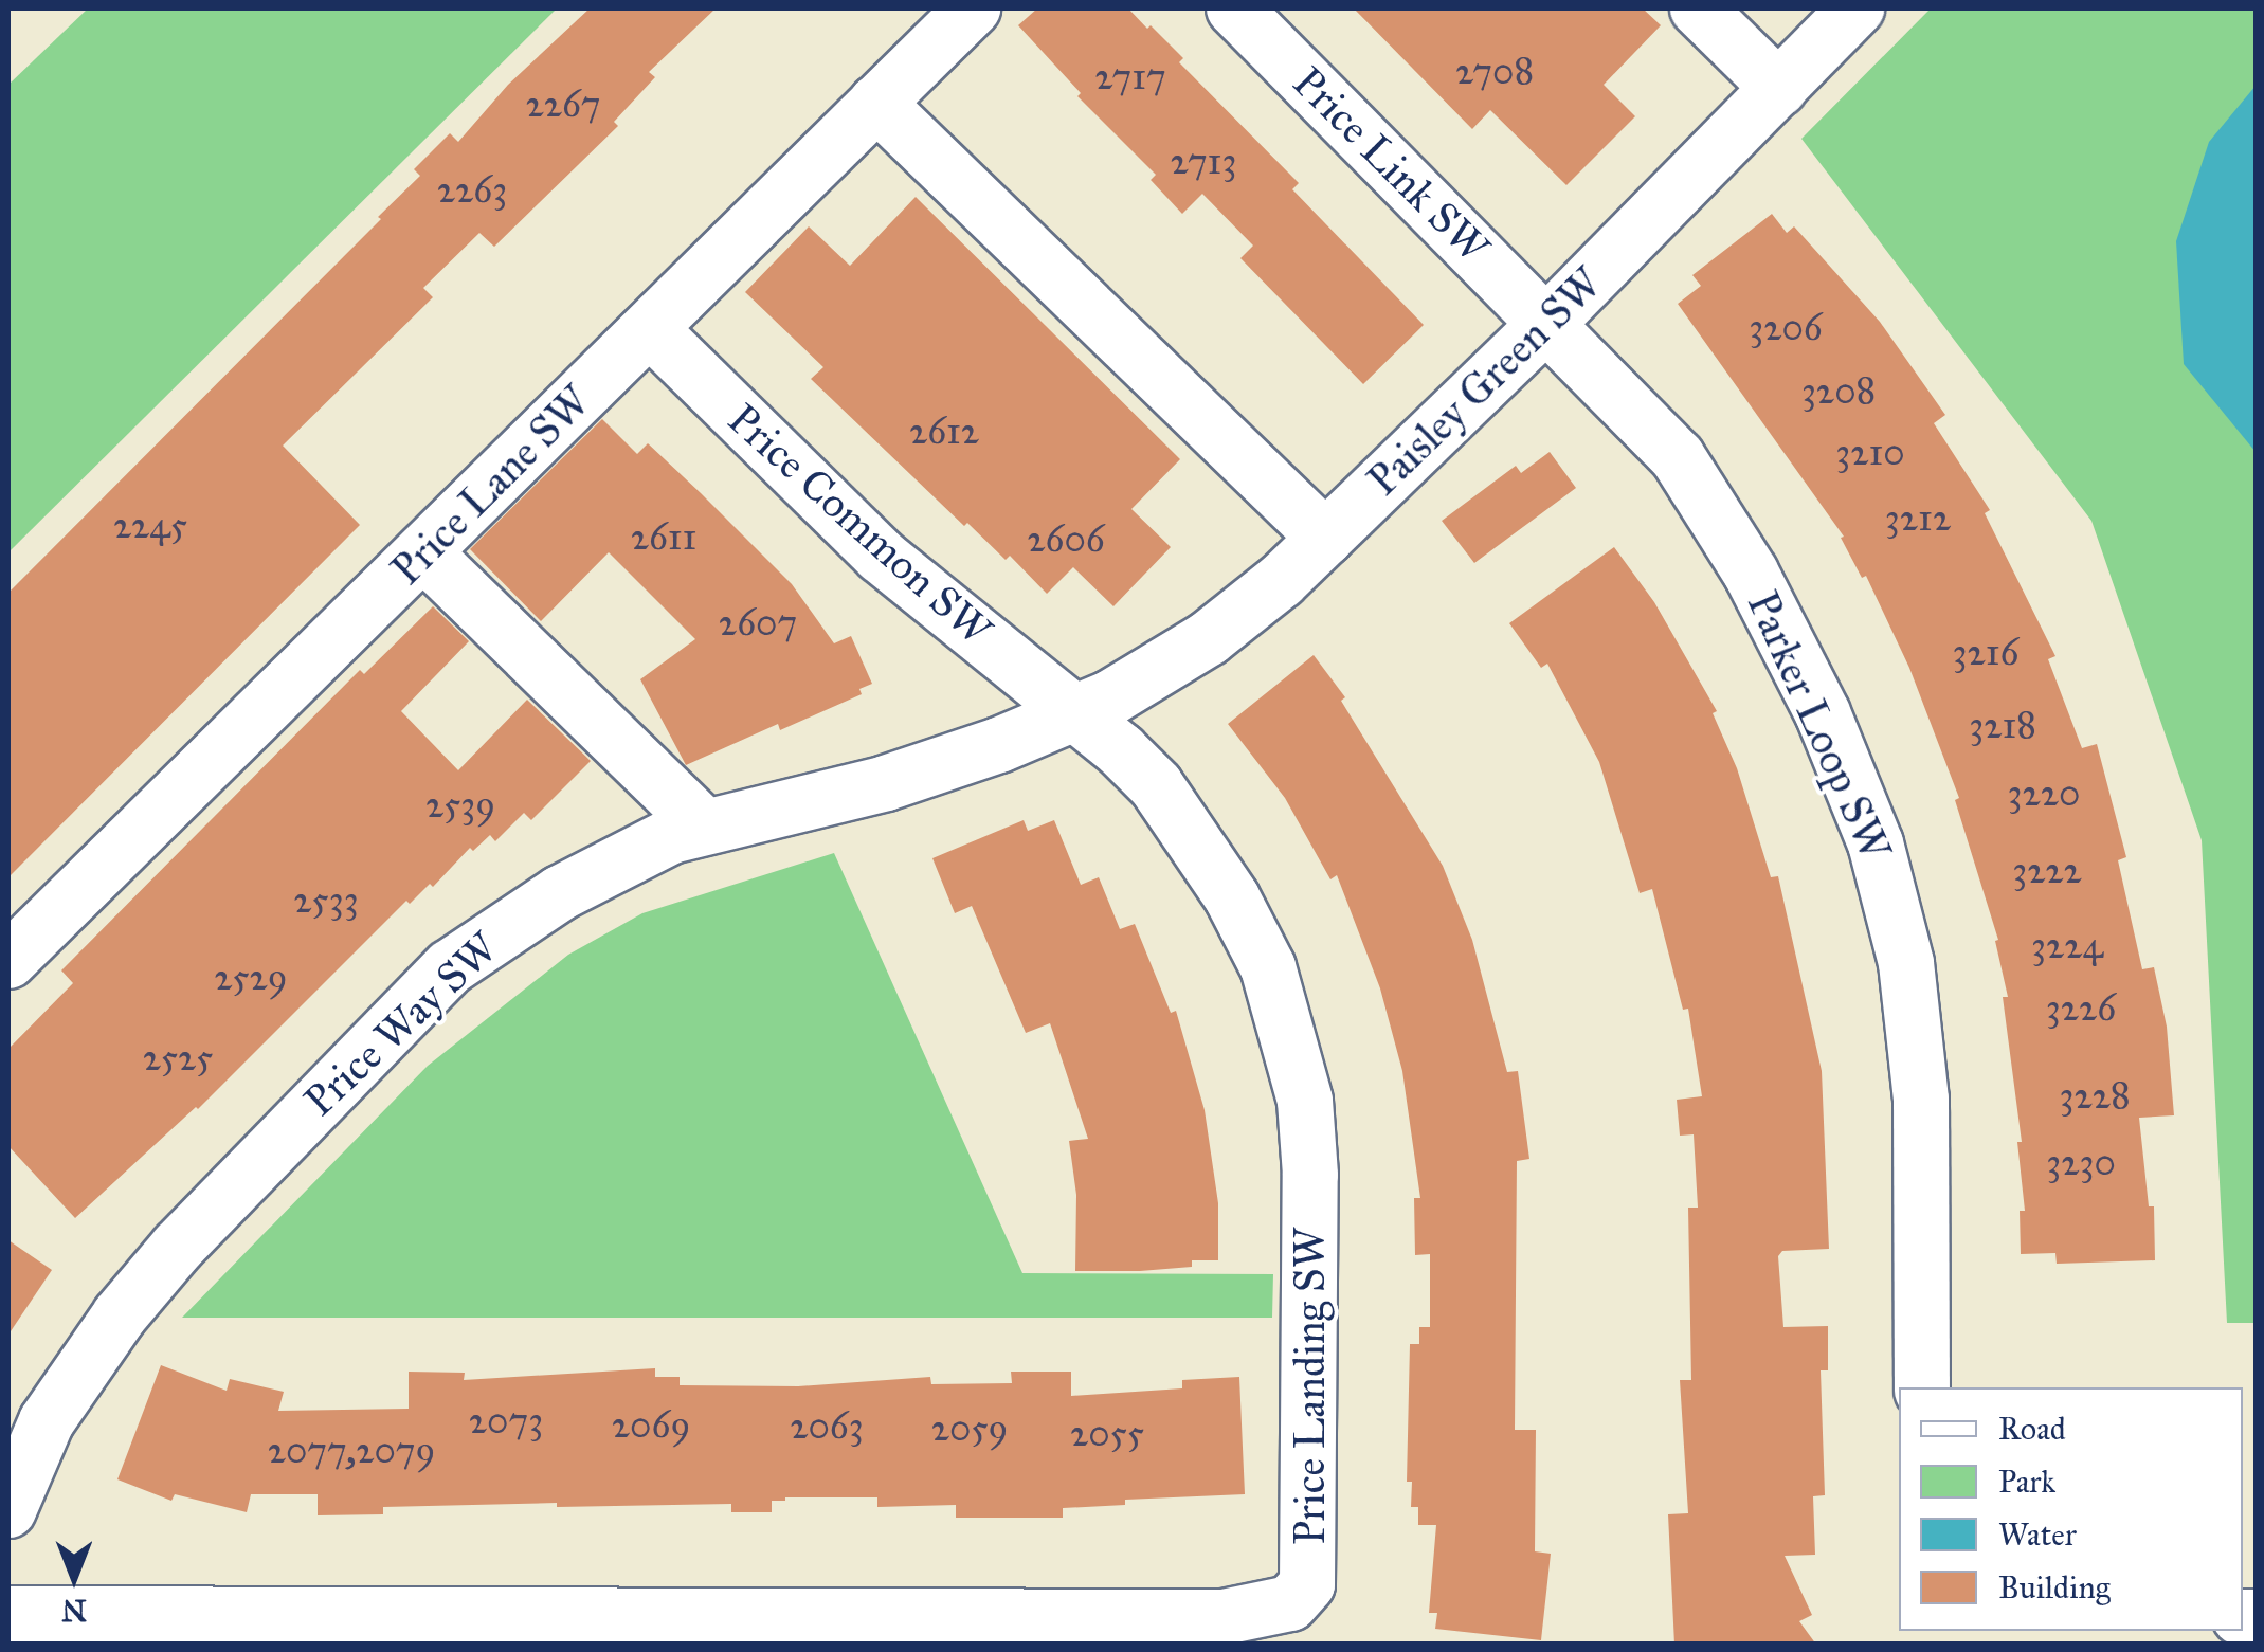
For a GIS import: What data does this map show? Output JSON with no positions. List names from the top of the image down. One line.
{"streets":{"street":["Price Link SW","Paisley Green SW","Price Lane SW","Price Common SW","Parker Loop SW","Price Way SW","Price Landing SW"]},"crossings":[["Price Link SW","Paisley Green SW"],["Price Link SW","Parker Loop SW"],["Paisley Green SW","Price Common SW"],["Paisley Green SW","Parker Loop SW"],["Paisley Green SW","Price Way SW"],["Paisley Green SW","Price Landing SW"],["Price Lane SW","Price Common SW"],["Price Common SW","Price Way SW"],["Price Common SW","Price Landing SW"],["Price Way SW","Price Landing SW"]],"house_numbers":["2708","2717","2267","2713","2263","3206","3208","2612","3210","3212","2245","2611","2606","2607","3216","3218","3220","2539","3222","2533","3224","2529","3226","2525","3228","3230","2073","2069","2063","2059","2055","2077,2079"],"legend":["Road","Park","Water","Building"],"north":"bottom"}
